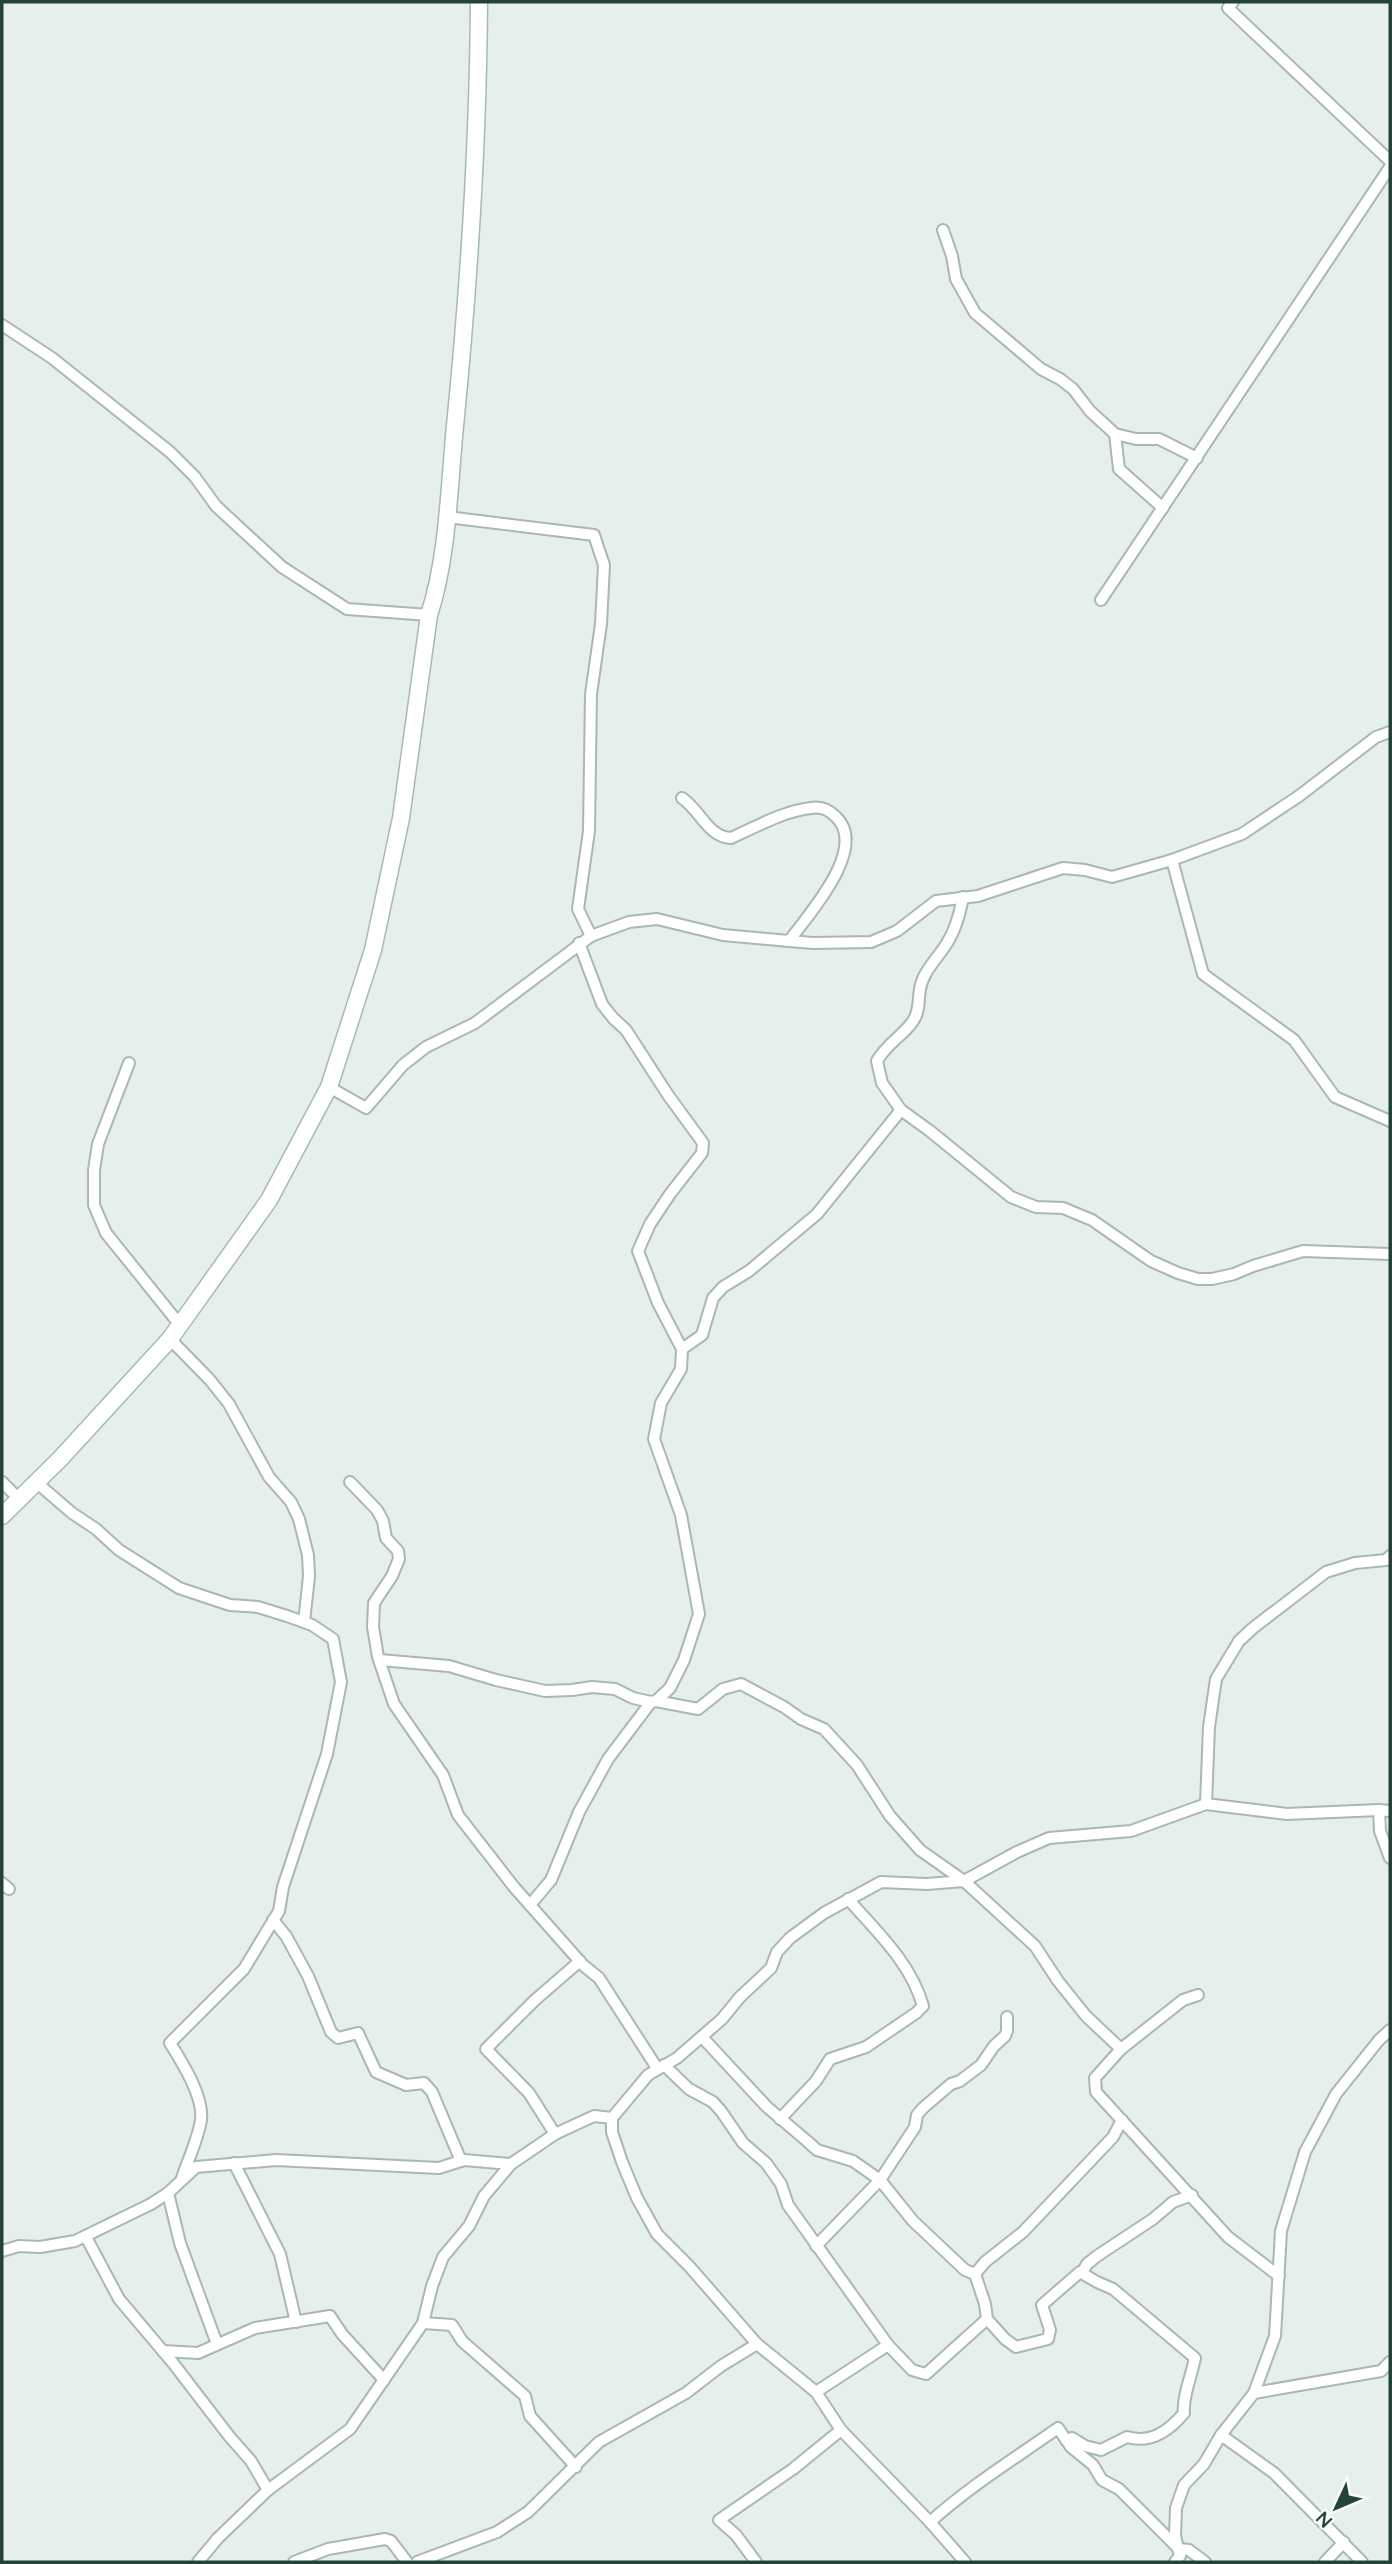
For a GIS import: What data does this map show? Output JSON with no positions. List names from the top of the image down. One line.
{"north":"bottom left"}
